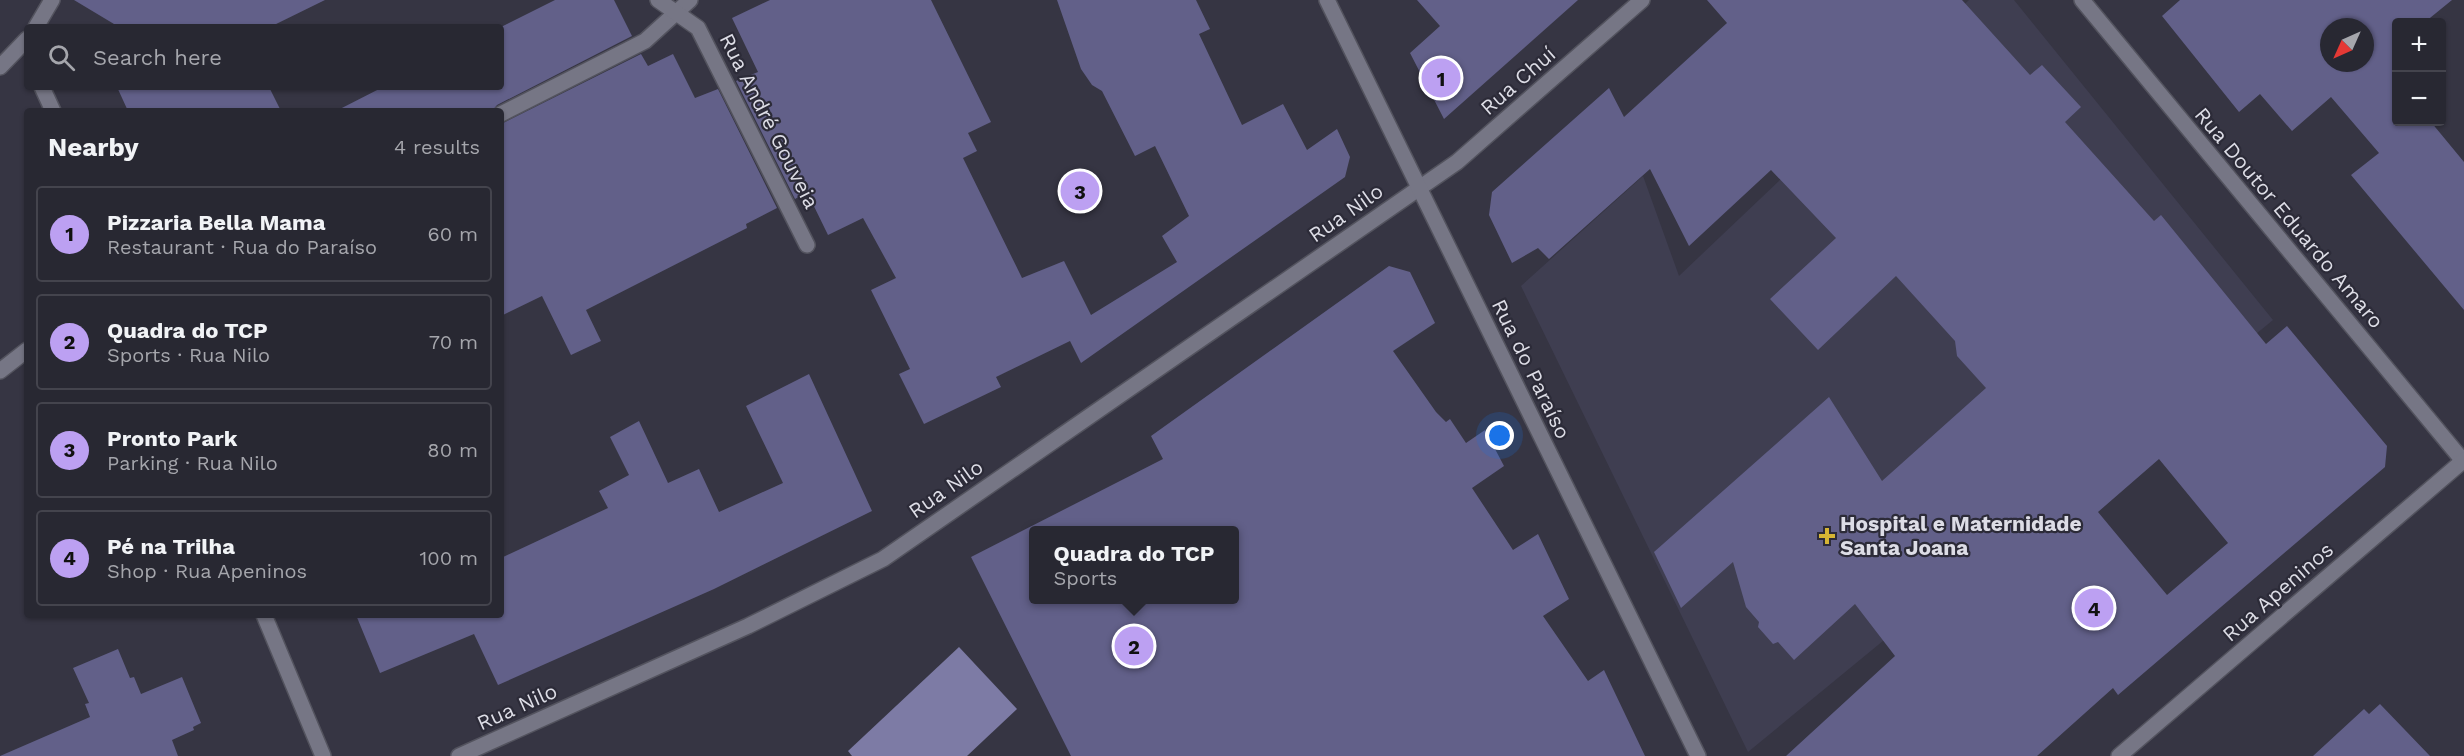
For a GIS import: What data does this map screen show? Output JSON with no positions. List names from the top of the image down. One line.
{"streets":{"street":["Rua Chuí","Rua André Gouveia","Rua Nilo","Rua Doutor Eduardo Amaro","Rua do Paraíso","Rua Apeninos"]},"crossings":[["Rua Chuí","Rua Nilo"],["Rua Chuí","Rua do Paraíso"],["Rua Nilo","Rua do Paraíso"],["Rua Doutor Eduardo Amaro","Rua Apeninos"]],"places":{"health":["Hospital e Maternidade Santa Joana"]},"north":"bottom left","page":{"map_buttons":["+","−"],"search":"Search here","pins":["1","3","4","2"],"heading":["Nearby","4 results"],"list":[{"mark":"1","name":"Pizzaria Bella Mama","note":"Restaurant · Rua do Paraíso","value":"60 m"},{"mark":"2","name":"Quadra do TCP","note":"Sports · Rua Nilo","value":"70 m"},{"mark":"3","name":"Pronto Park","note":"Parking · Rua Nilo","value":"80 m"},{"mark":"4","name":"Pé na Trilha","note":"Shop · Rua Apeninos","value":"100 m"}],"popup":["Quadra do TCP","Sports"]}}
